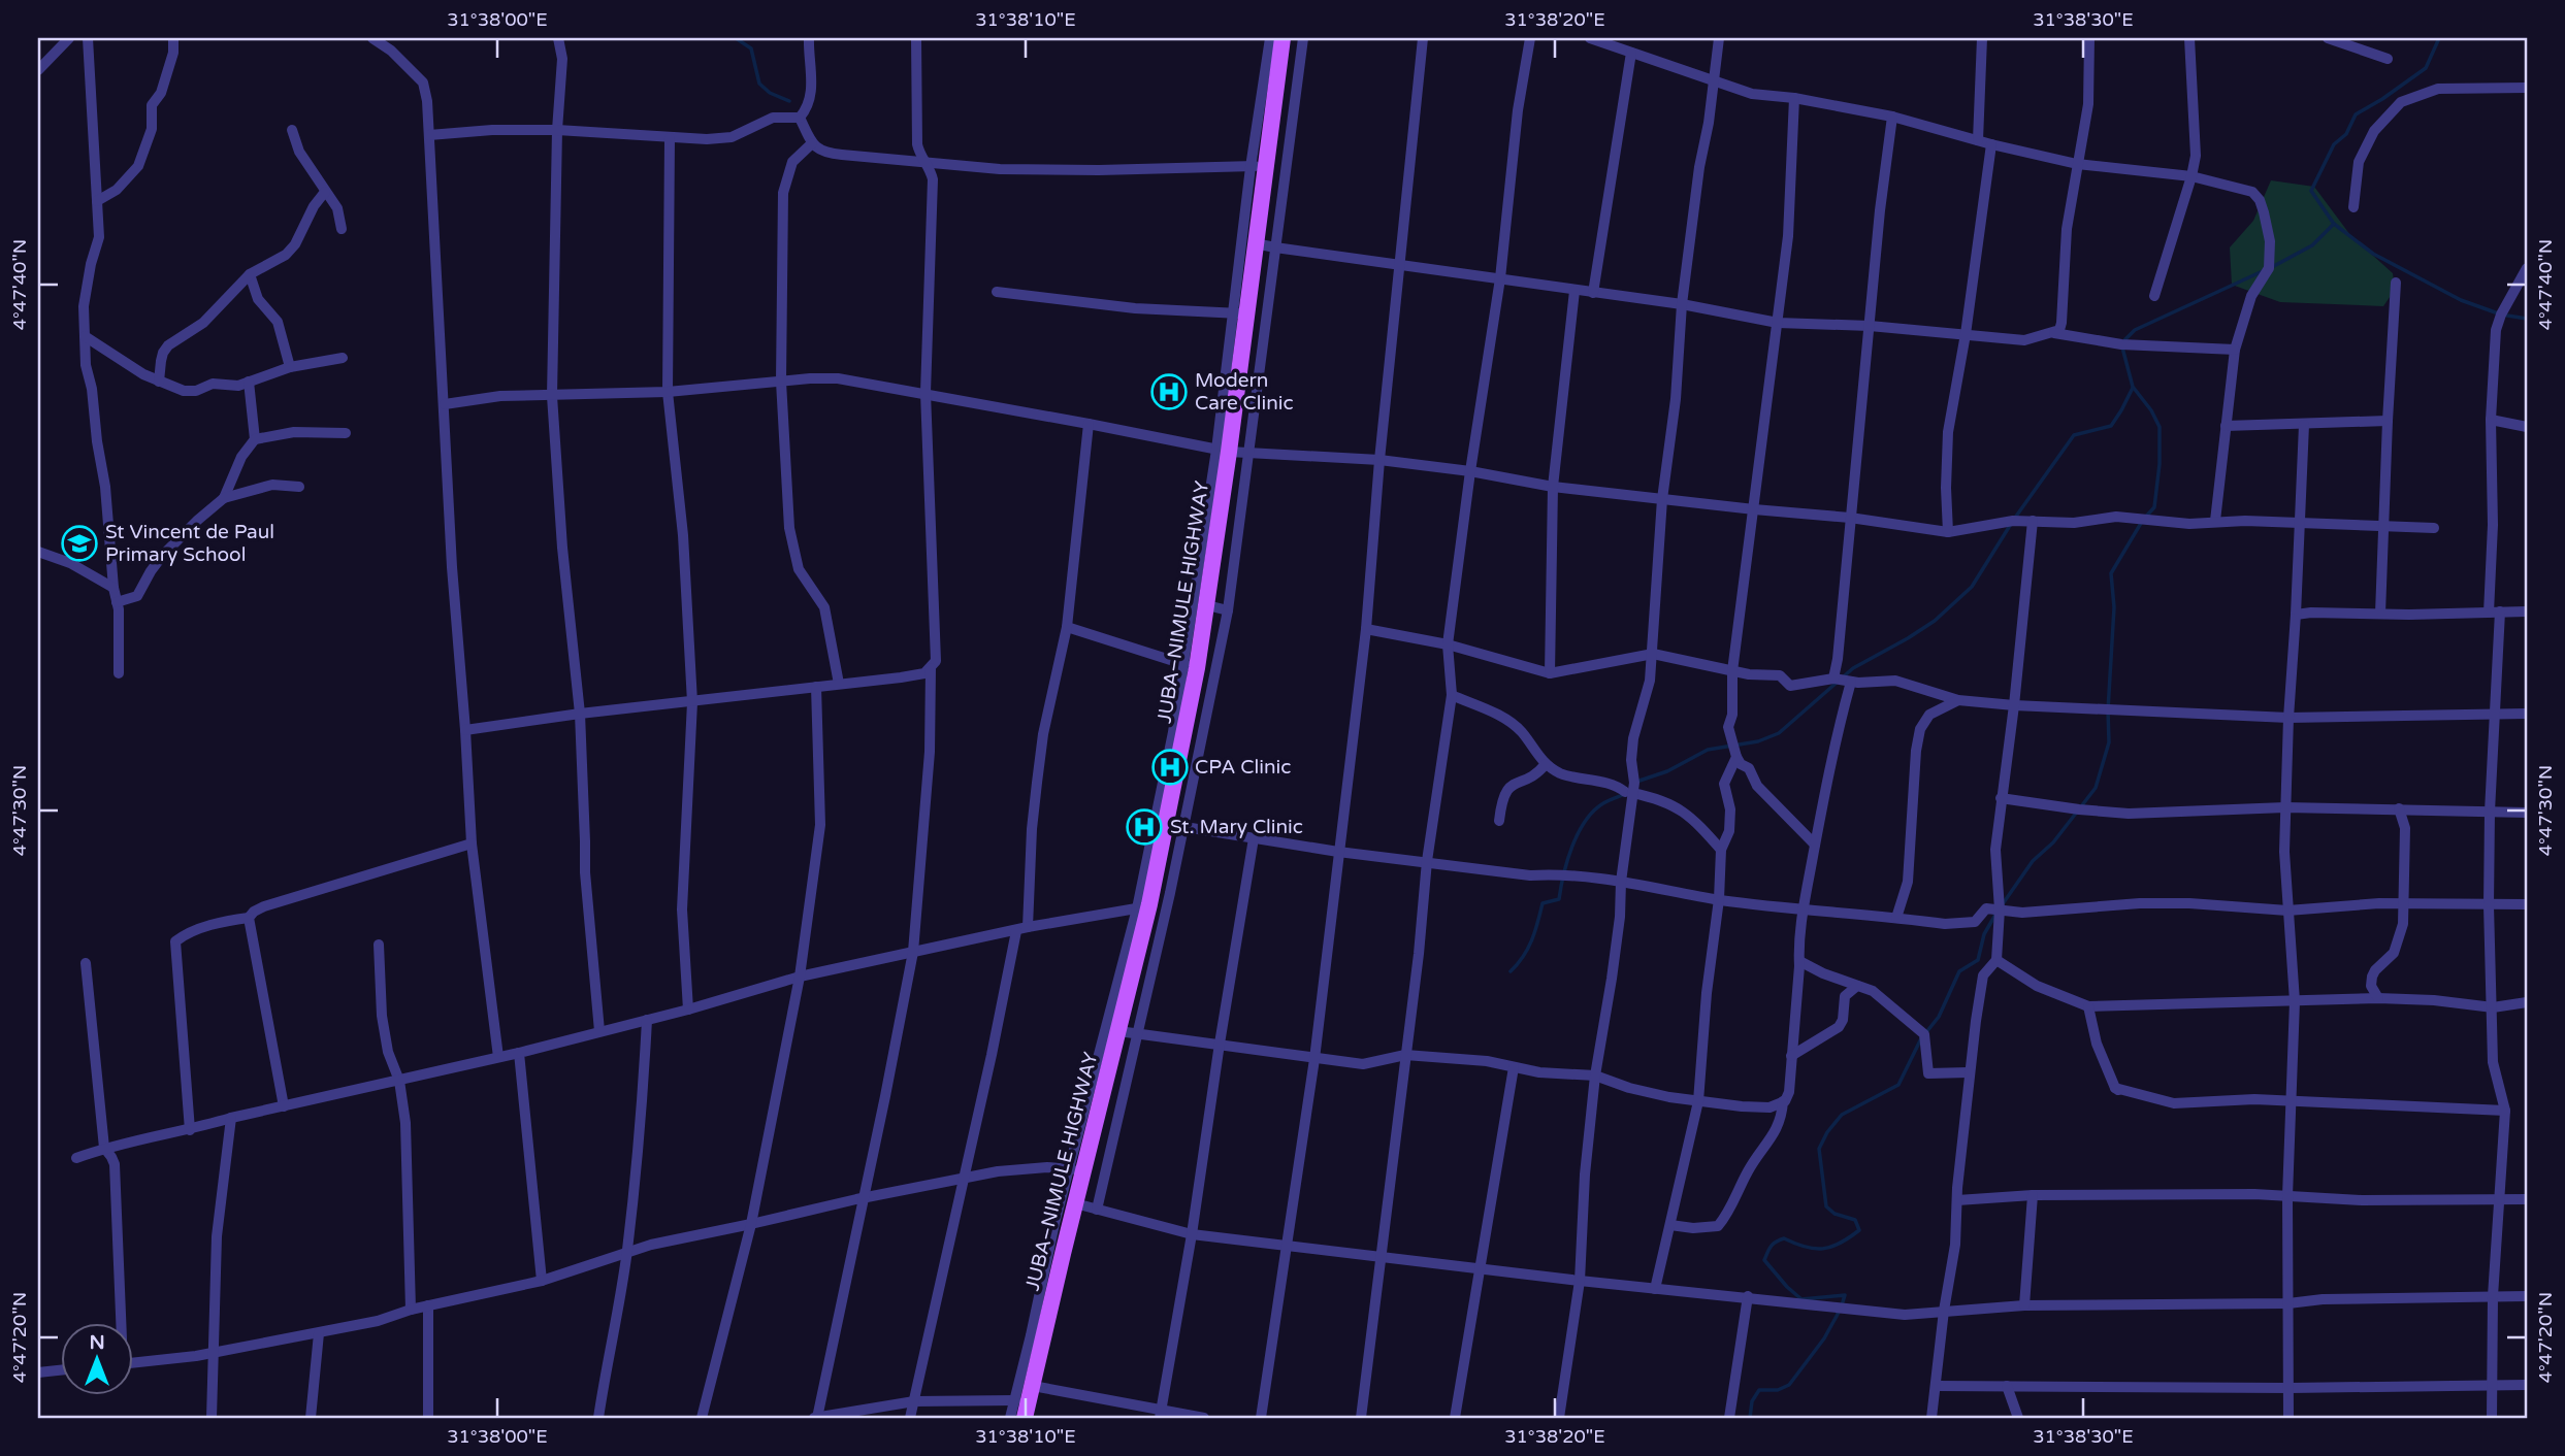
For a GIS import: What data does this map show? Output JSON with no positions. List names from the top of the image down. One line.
{"streets":{"main road":["JUBA–NIMULE HIGHWAY"]},"places":{"hospital":["Modern Care Clinic","CPA Clinic","St. Mary Clinic"],"school or university":["St Vincent de Paul Primary School"]},"north":"top","coordinates":["31°38'00\"E","31°38'10\"E","31°38'20\"E","31°38'30\"E","4°47'40\"N","4°47'30\"N","4°47'20\"N"]}
